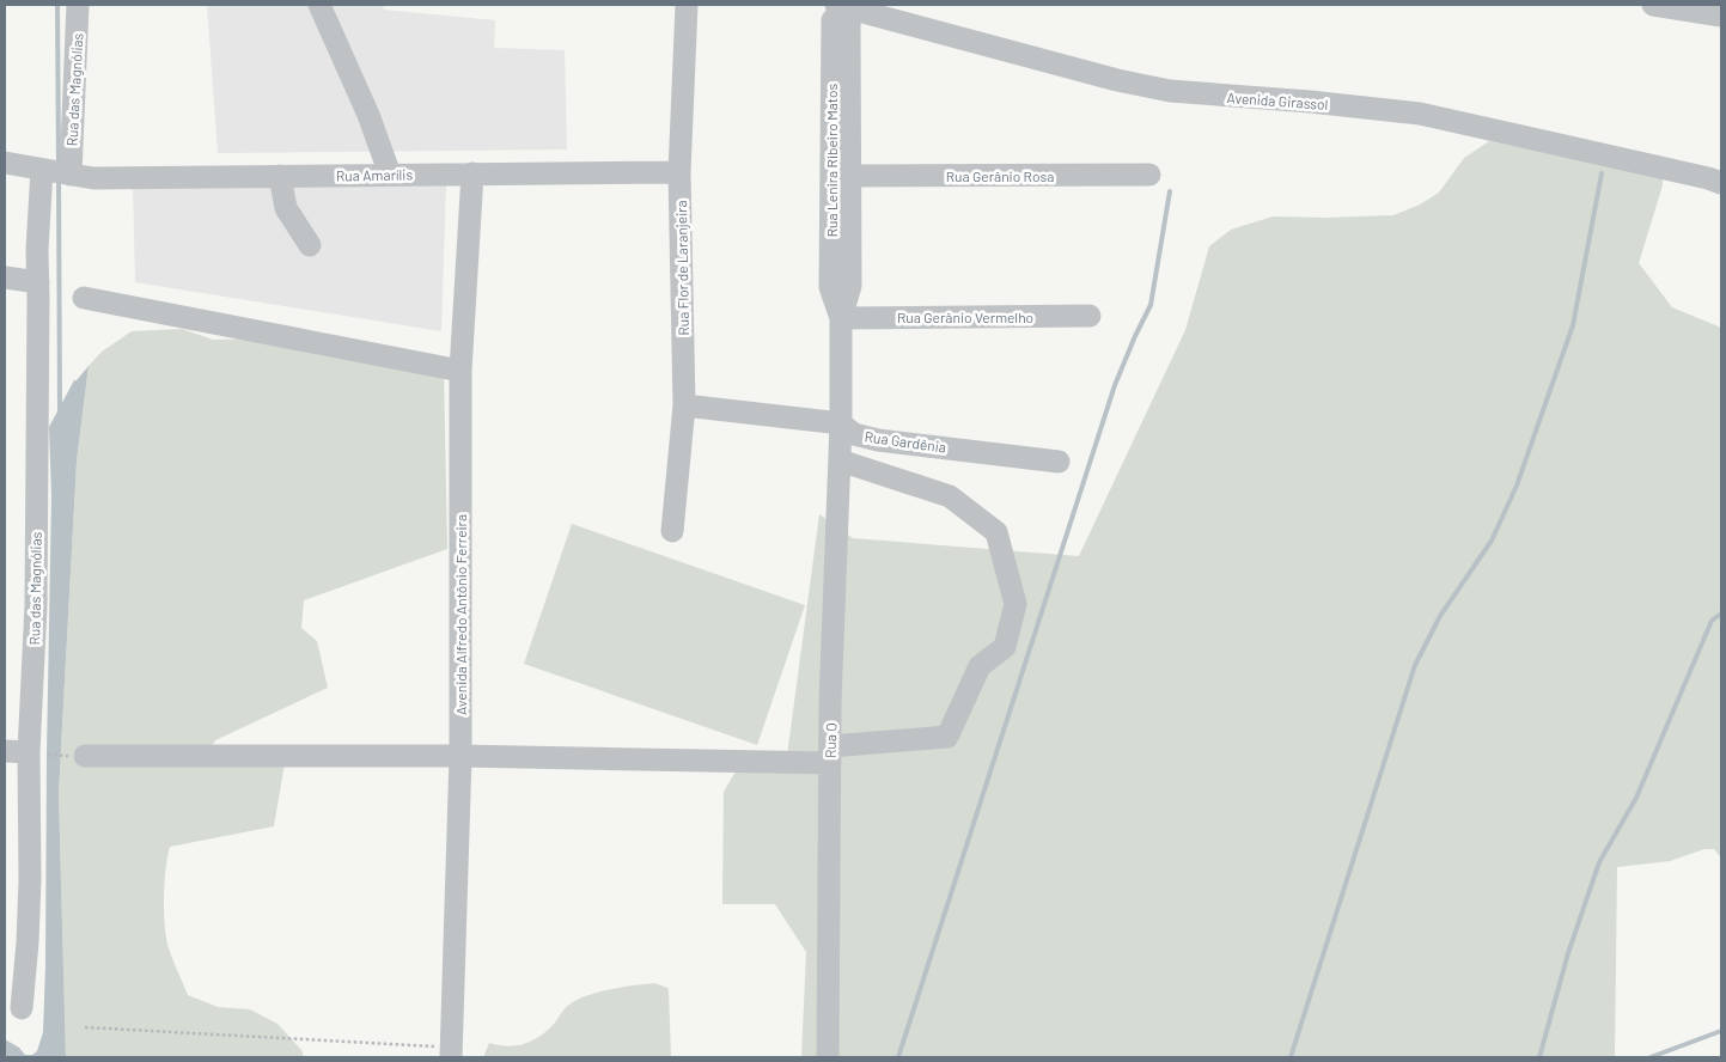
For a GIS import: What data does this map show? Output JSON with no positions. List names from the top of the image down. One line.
{"streets":{"street":["Rua das Magnólias","Avenida Girassol","Rua Lenira Ribeiro Matos","Rua Amarílis","Rua Gerânio Rosa","Rua Flor de Laranjeira","Rua Gerânio Vermelho","Rua Gardênia","Avenida Alfredo Antônio Ferreira","Rua O"]},"crossings":[["Rua das Magnólias","Rua Amarílis"],["Avenida Girassol","Rua Lenira Ribeiro Matos"],["Rua Lenira Ribeiro Matos","Rua Gerânio Rosa"],["Rua Lenira Ribeiro Matos","Rua Gerânio Vermelho"],["Rua Lenira Ribeiro Matos","Rua Gardênia"],["Rua Lenira Ribeiro Matos","Rua O"],["Rua Amarílis","Rua Flor de Laranjeira"],["Rua Amarílis","Avenida Alfredo Antônio Ferreira"],["Rua Flor de Laranjeira","Rua Gardênia"],["Rua Gardênia","Rua O"]]}
